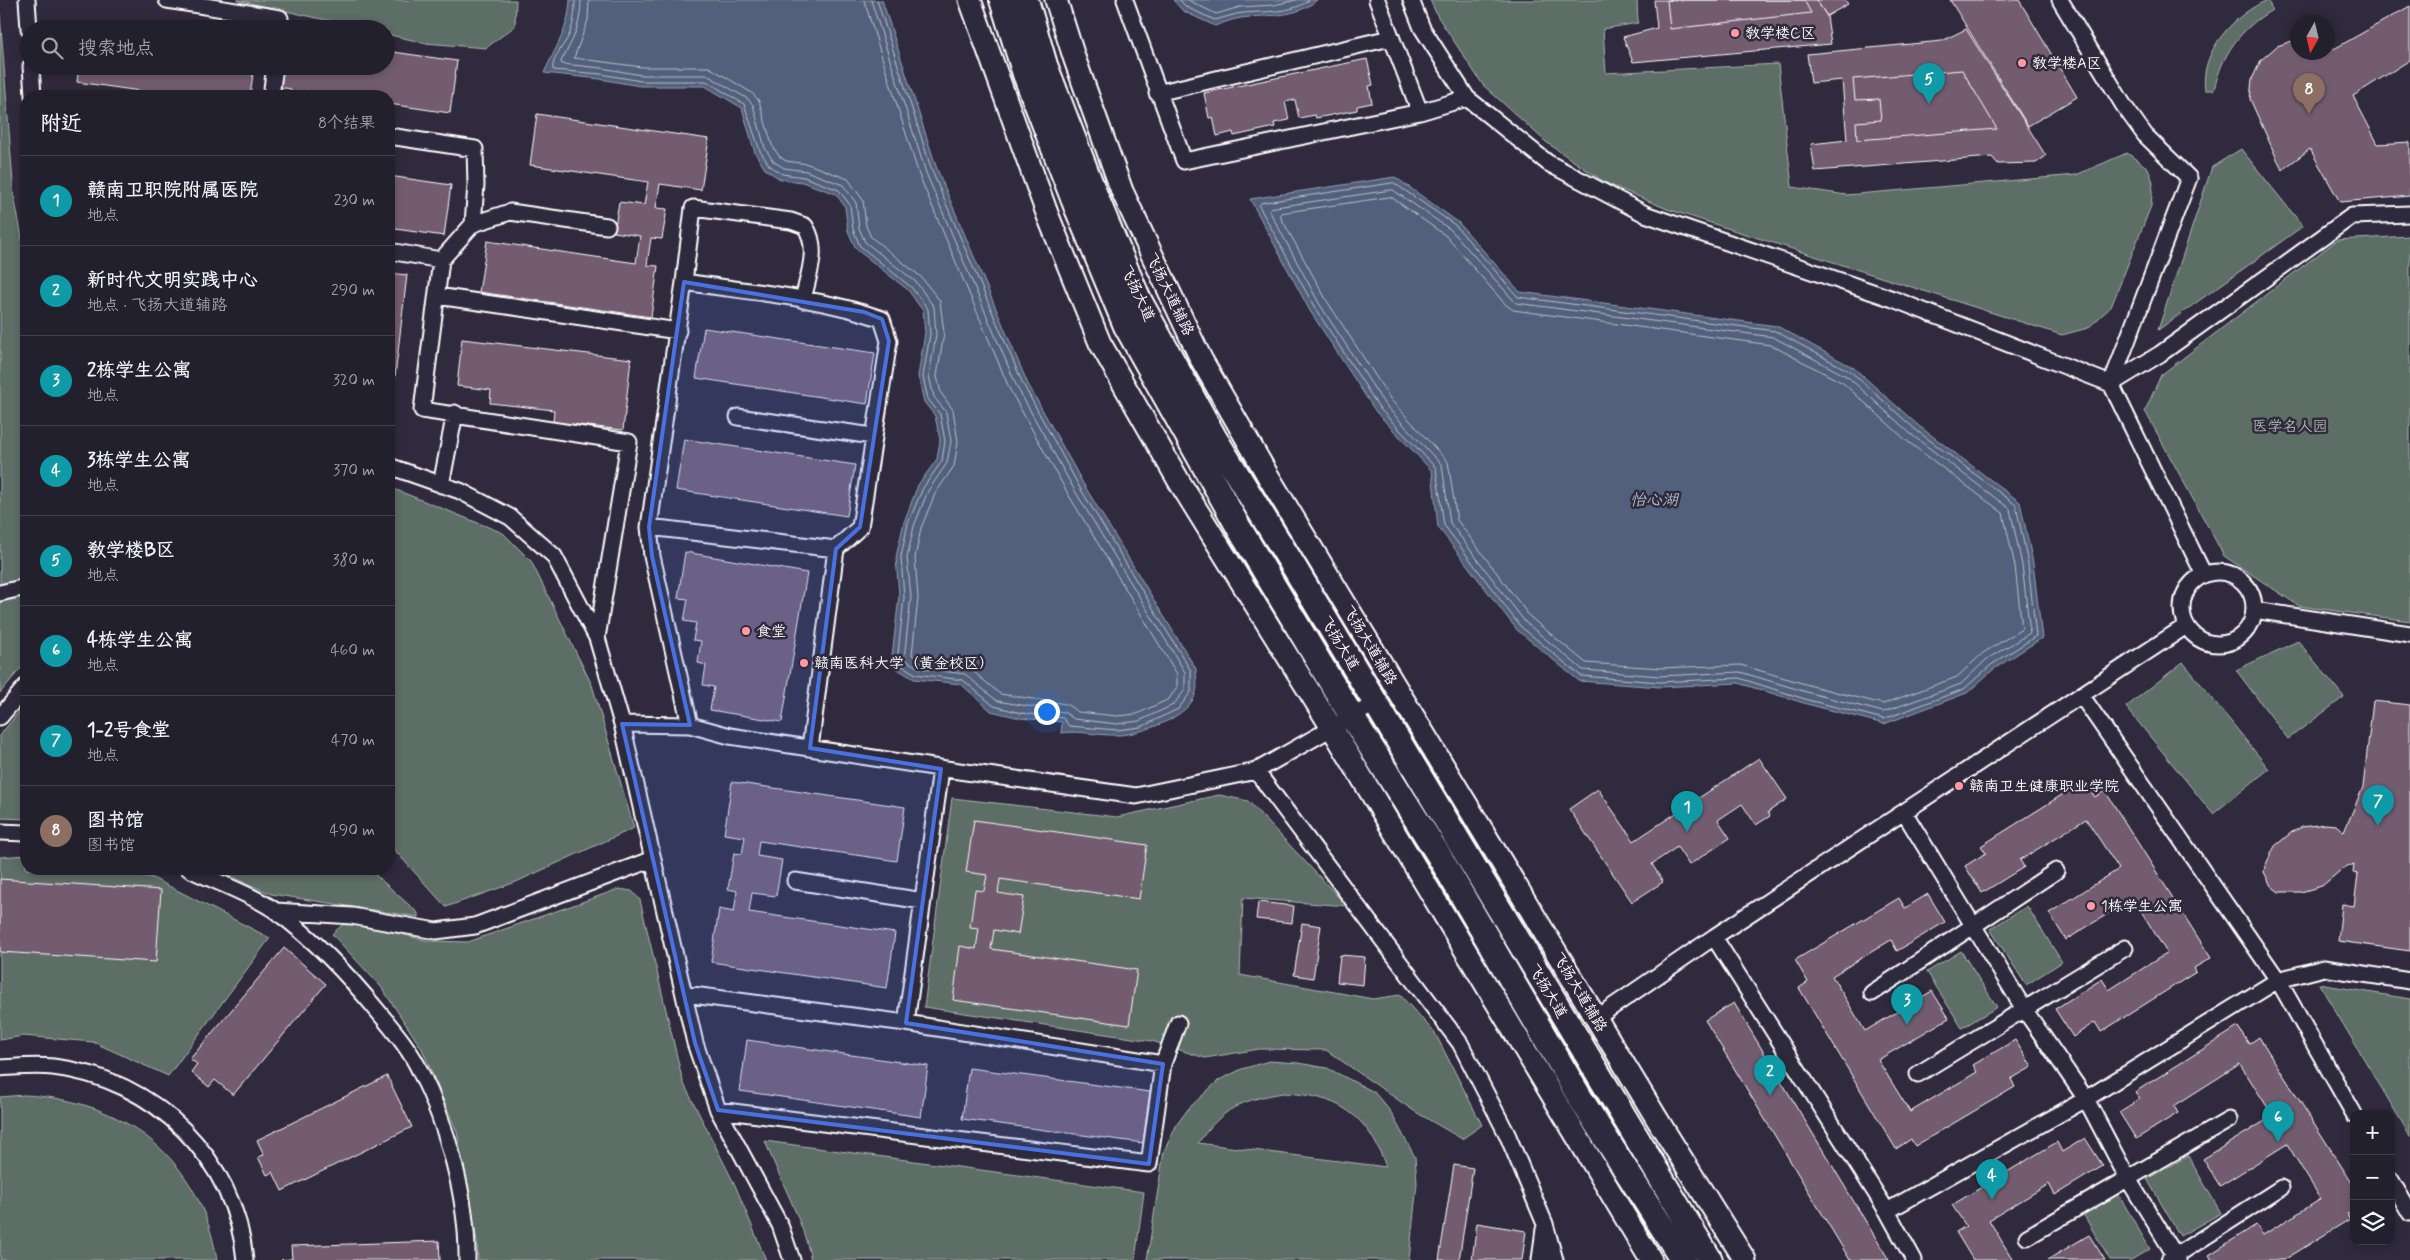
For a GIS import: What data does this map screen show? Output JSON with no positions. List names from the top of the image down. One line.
{"streets":{"main road":["飞扬大道"],"street":["飞扬大道辅路"]},"water":["怡心湖"],"parks":["医学名人园"],"places":["教学楼C区","教学楼A区","食堂","赣南医科大学（黄金校区）","赣南卫生健康职业学院","1栋学生公寓"],"north":"bottom","page":{"search":"搜索地点","pins":["5","8","7","1","3","2","6","4"],"heading":["附近","8个结果"],"list":[{"mark":"1","name":"赣南卫职院附属医院","note":"地点","value":"230 m"},{"mark":"2","name":"新时代文明实践中心","note":"地点 · 飞扬大道辅路","value":"290 m"},{"mark":"3","name":"2栋学生公寓","note":"地点","value":"320 m"},{"mark":"4","name":"3栋学生公寓","note":"地点","value":"370 m"},{"mark":"5","name":"教学楼B区","note":"地点","value":"380 m"},{"mark":"6","name":"4栋学生公寓","note":"地点","value":"460 m"},{"mark":"7","name":"1-2号食堂","note":"地点","value":"470 m"},{"mark":"8","name":"图书馆","note":"图书馆","value":"490 m"}],"map_buttons":["+","−"]}}
